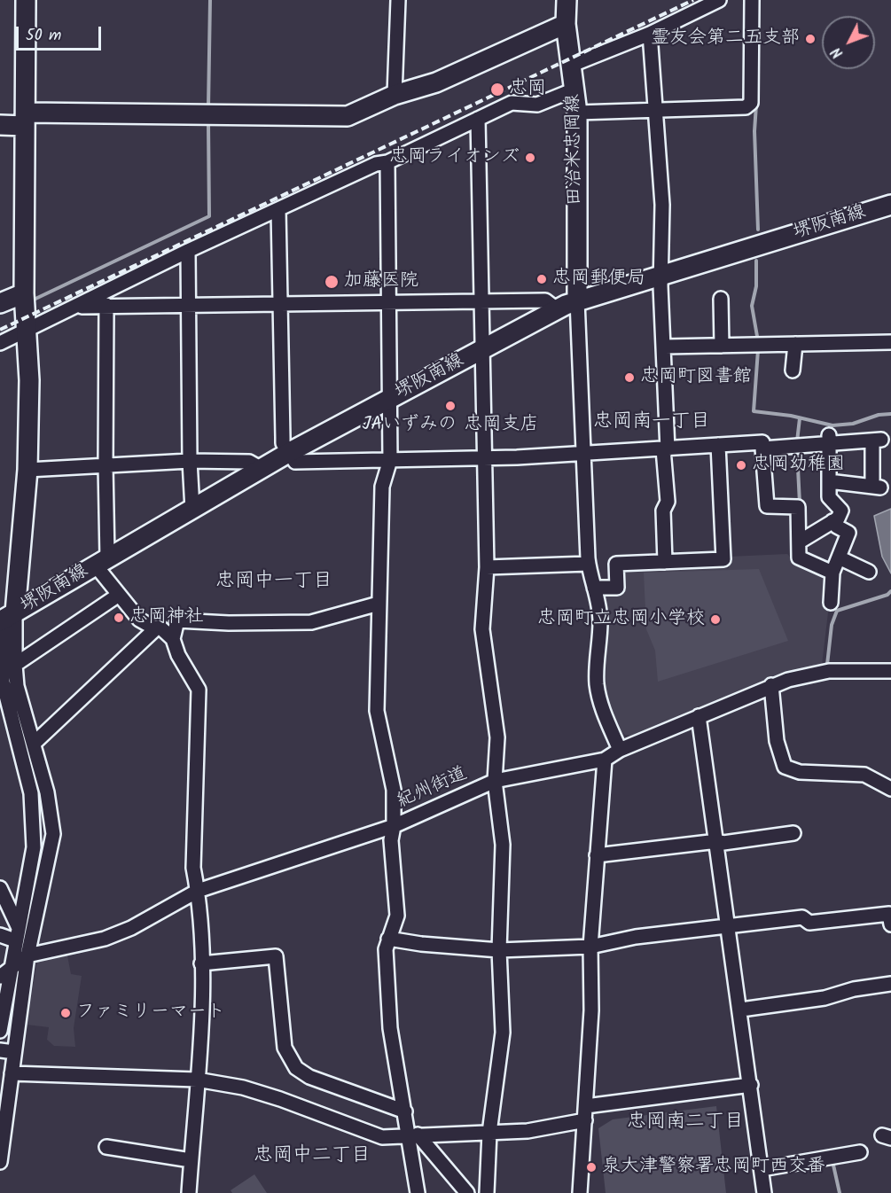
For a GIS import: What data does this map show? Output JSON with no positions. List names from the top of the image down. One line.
{"streets":{"main road":["田治米忠岡線","堺阪南線"],"street":["紀州街道"]},"crossings":[["田治米忠岡線","堺阪南線"]],"districts":["忠岡南一丁目","忠岡中一丁目","忠岡南二丁目","忠岡中二丁目"],"places":["霊友会第二五支部","忠岡","忠岡ライオンズ","忠岡郵便局","加藤医院","忠岡町図書館","JAいずみの 忠岡支店","忠岡幼稚園","忠岡神社","忠岡町立忠岡小学校","ファミリーマート","泉大津警察署忠岡町西交番"],"scale_bar":"50 m","north":"bottom left"}
